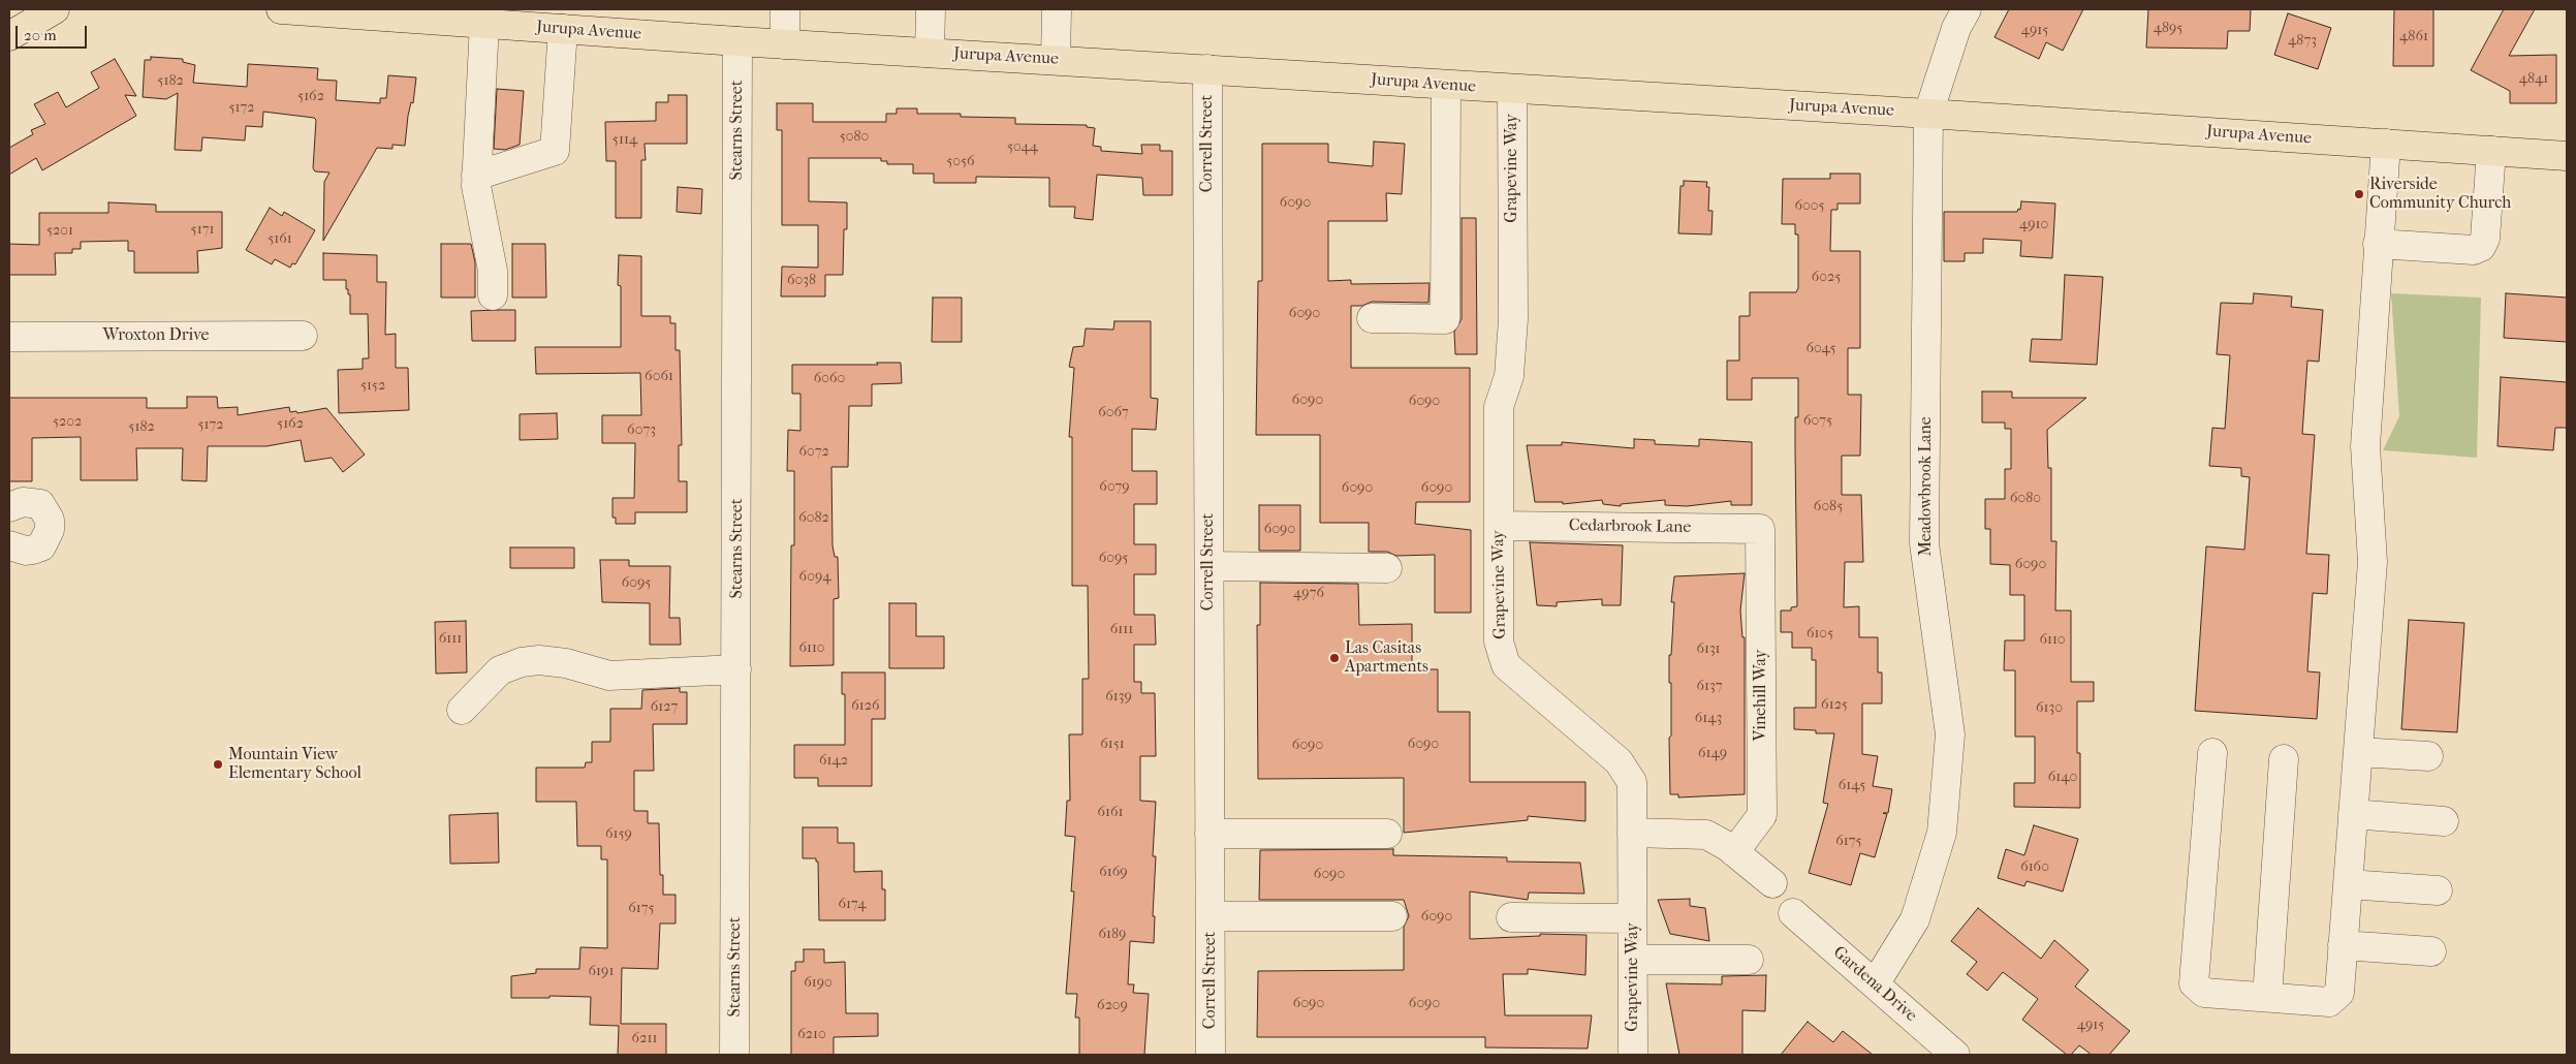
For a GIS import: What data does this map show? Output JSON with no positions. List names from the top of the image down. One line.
{"streets":{"main road":["Jurupa Avenue"],"street":["Stearns Street","Correll Street","Grapevine Way","Wroxton Drive","Meadowbrook Lane","Cedarbrook Lane","Vinehill Way","Gardena Drive"]},"crossings":[["Jurupa Avenue","Stearns Street"],["Jurupa Avenue","Correll Street"],["Jurupa Avenue","Grapevine Way"],["Jurupa Avenue","Meadowbrook Lane"],["Grapevine Way","Cedarbrook Lane"],["Meadowbrook Lane","Gardena Drive"],["Cedarbrook Lane","Vinehill Way"]],"places":["Riverside Community Church","Las Casitas Apartments","Mountain View Elementary School"],"house_numbers":["4895","4915","4861","4873","4841","5182","5162","5172","5080","5114","5044","5056","6090","6005","4910","5171","5201","5161","6025","6038","6090","6045","6061","6060","5152","6090","6090","6067","6075","5202","5162","5172","5182","6073","6072","6079","6090","6090","6080","6085","6082","6090","6095","6090","6094","6095","4976","6111","6105","6111","6110","6110","6131","6137","6139","6125","6126","6127","6130","6143","6151","6090","6090","6149","6142","6140","6145","6161","6159","6175","6160","6169","6090","6174","6175","6090","6189","6191","6190","6090","6090","6209","4915","6210","6211"],"scale_bar":"20 m"}
